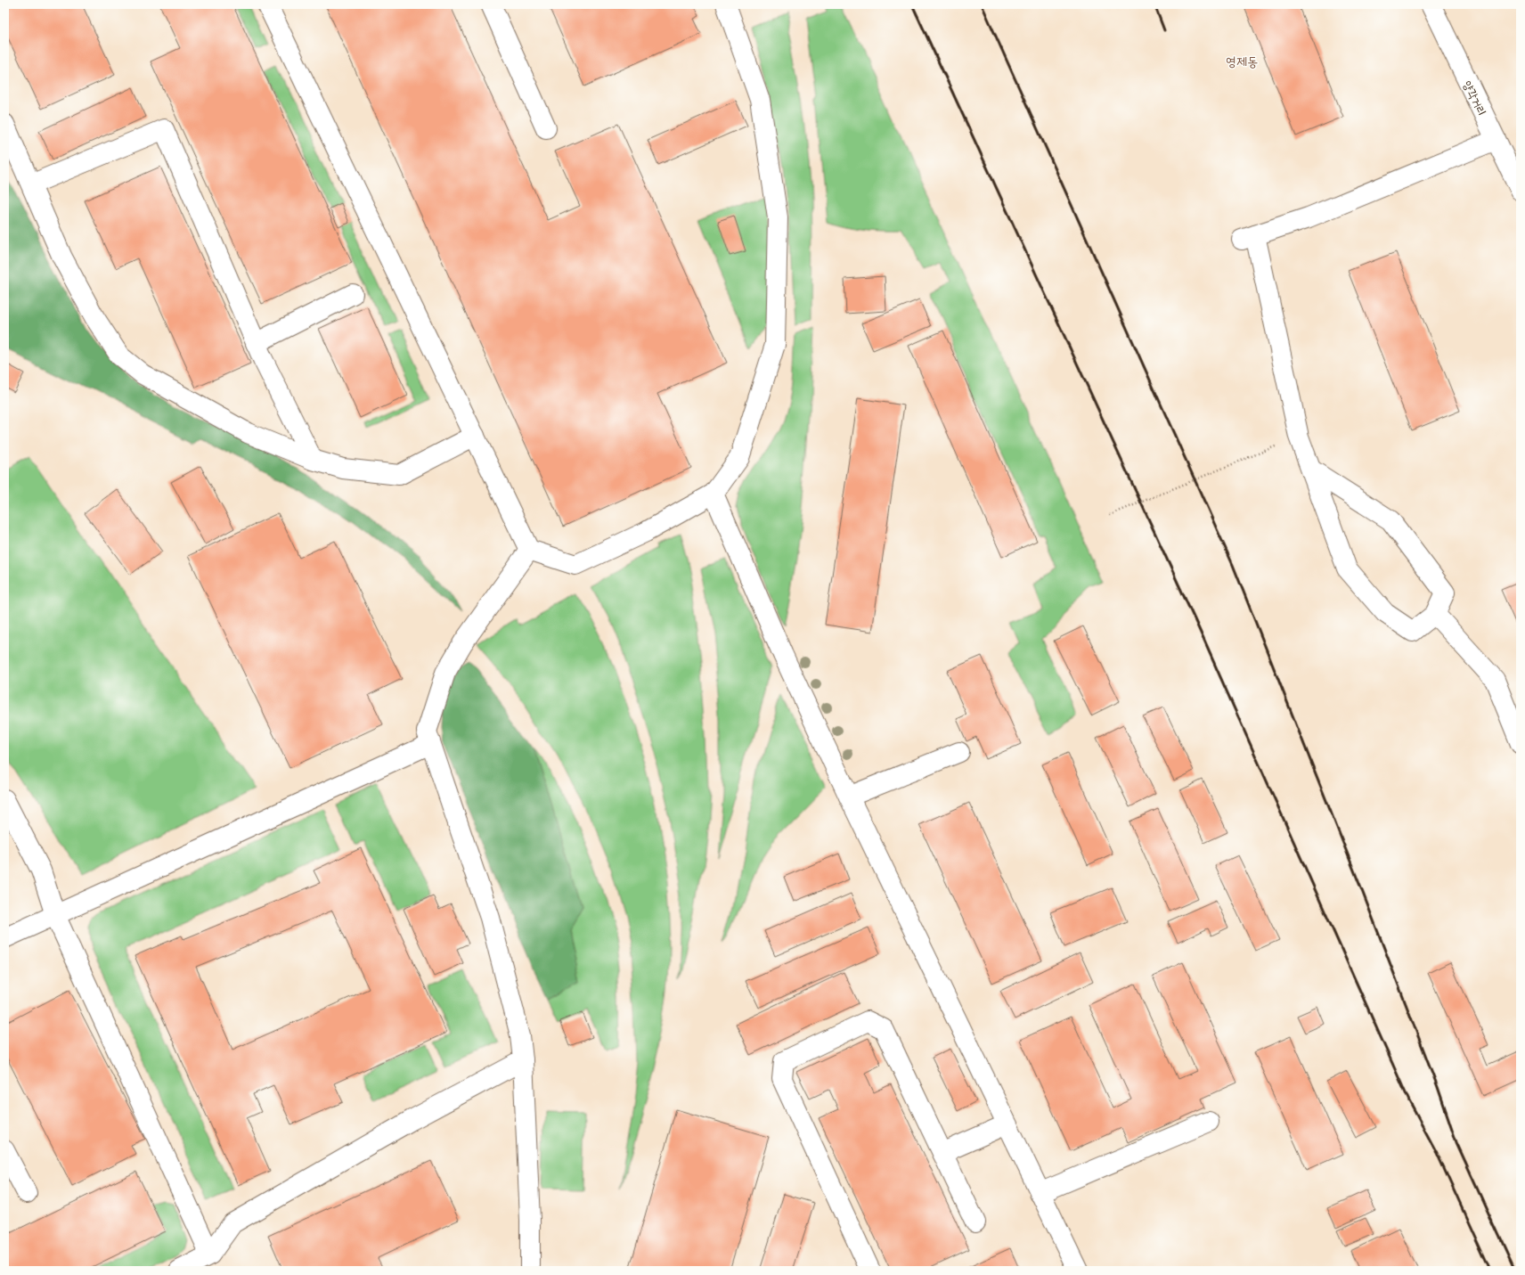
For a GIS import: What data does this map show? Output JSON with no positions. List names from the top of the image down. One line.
{"streets":{"main road":["양각거리"]},"districts":["영제동"]}
